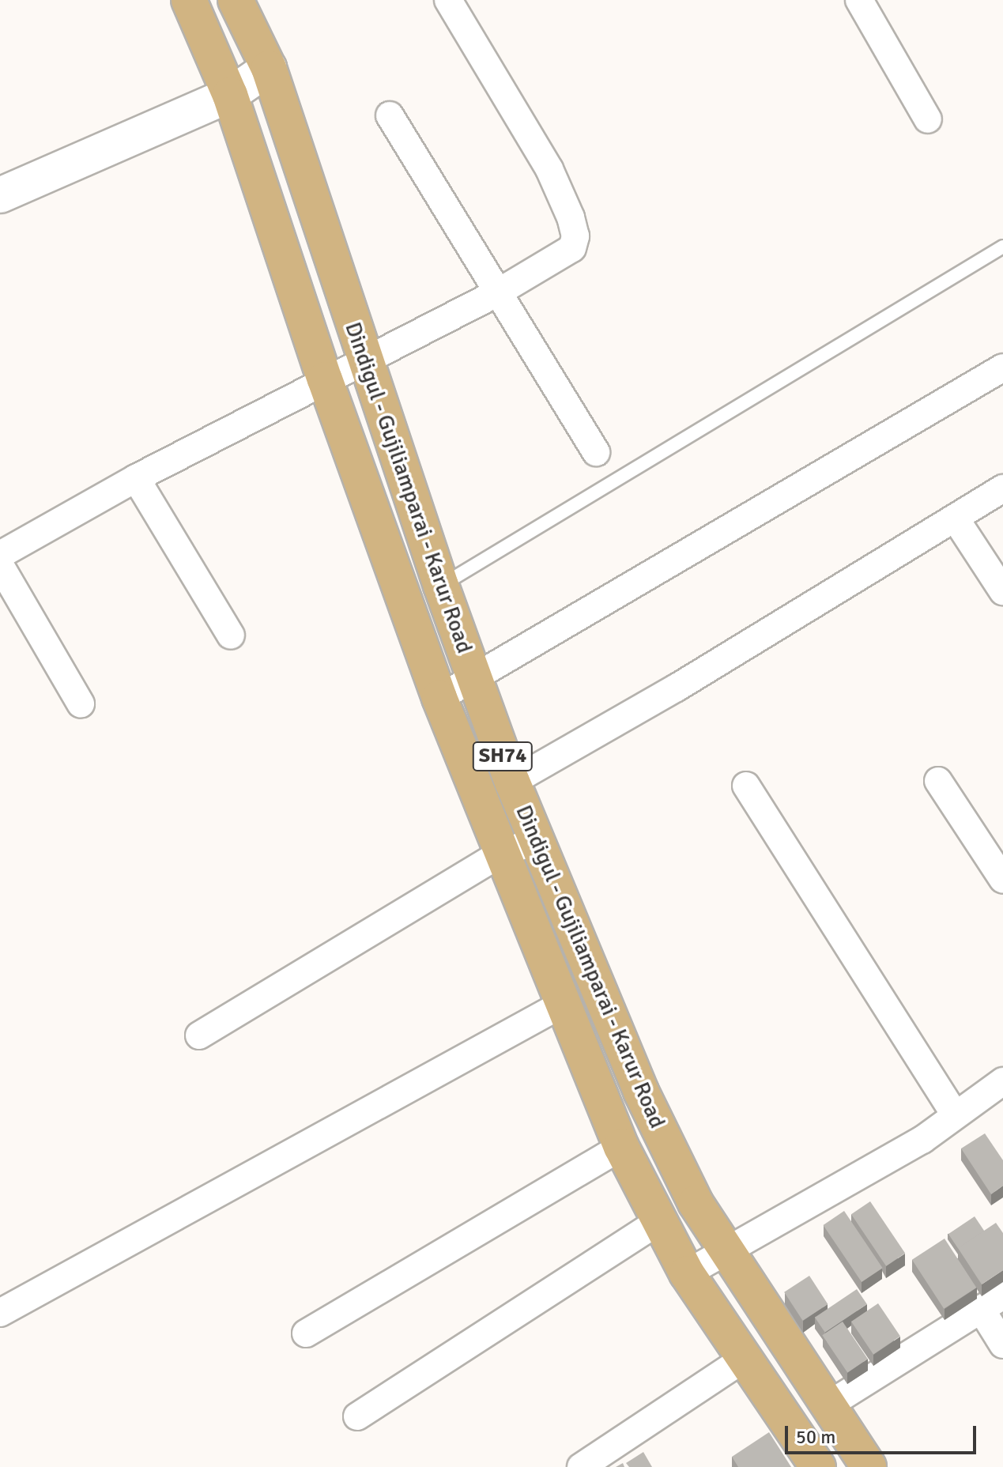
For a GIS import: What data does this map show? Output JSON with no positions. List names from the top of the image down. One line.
{"streets":{"main road":["Dindigul - Gujiliamparai - Karur Road","SH74"]},"scale_bar":"50 m"}
